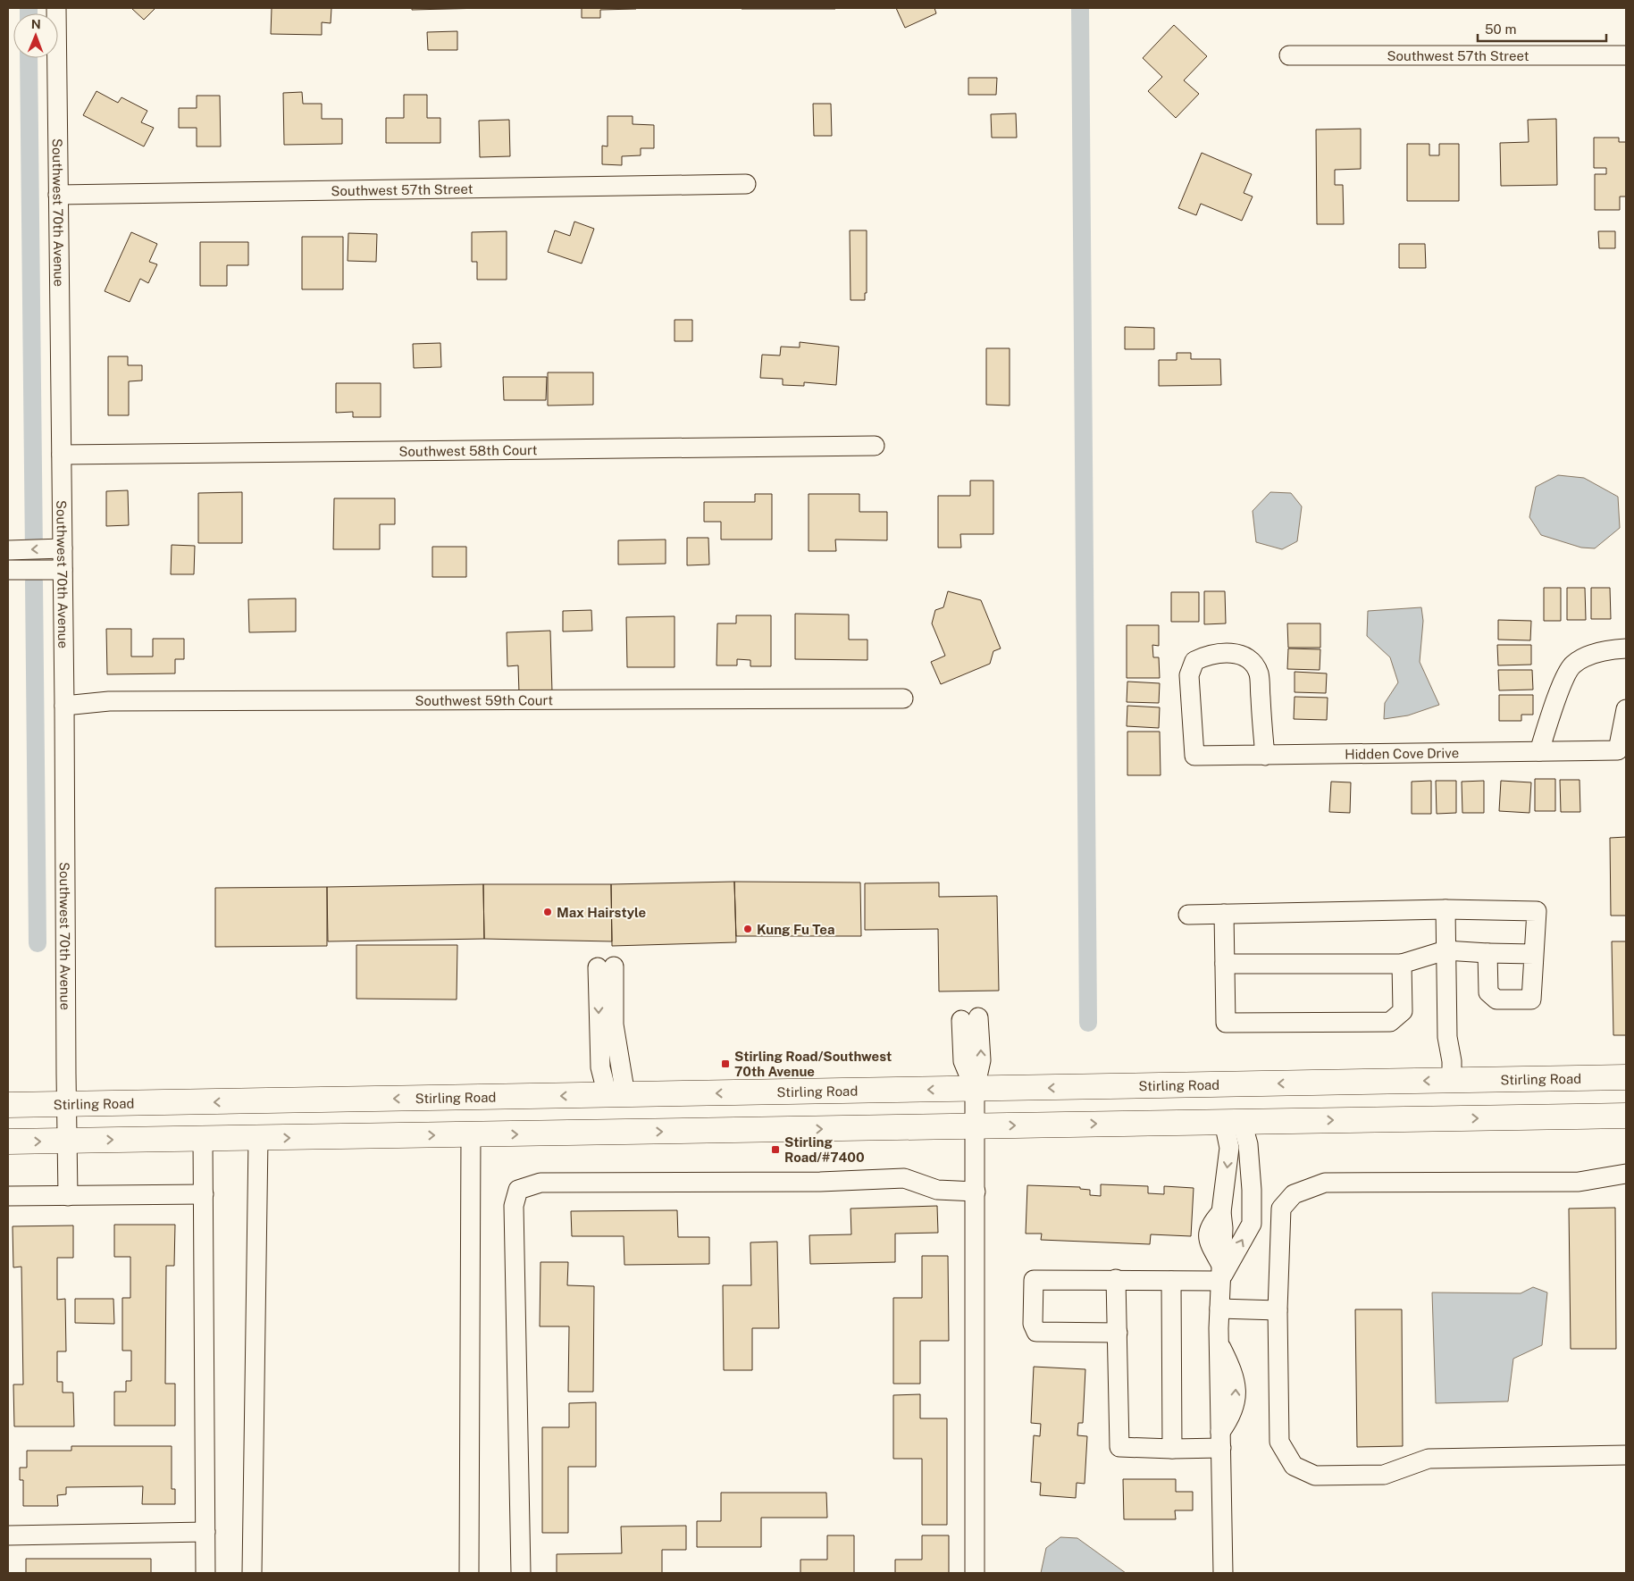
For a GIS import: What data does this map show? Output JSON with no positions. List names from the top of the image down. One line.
{"streets":{"main road":["Stirling Road"],"street":["Southwest 57th Street","Southwest 70th Avenue","Southwest 58th Court","Southwest 59th Court","Hidden Cove Drive"]},"crossings":[["Southwest 57th Street","Southwest 70th Avenue"],["Southwest 70th Avenue","Southwest 58th Court"],["Southwest 70th Avenue","Southwest 59th Court"],["Southwest 70th Avenue","Stirling Road"]],"places":{"other":["Max Hairstyle","Kung Fu Tea"],"transit":["Stirling Road/Southwest 70th Avenue","Stirling Road/#7400"]},"scale_bar":"50 m","north":"top"}
